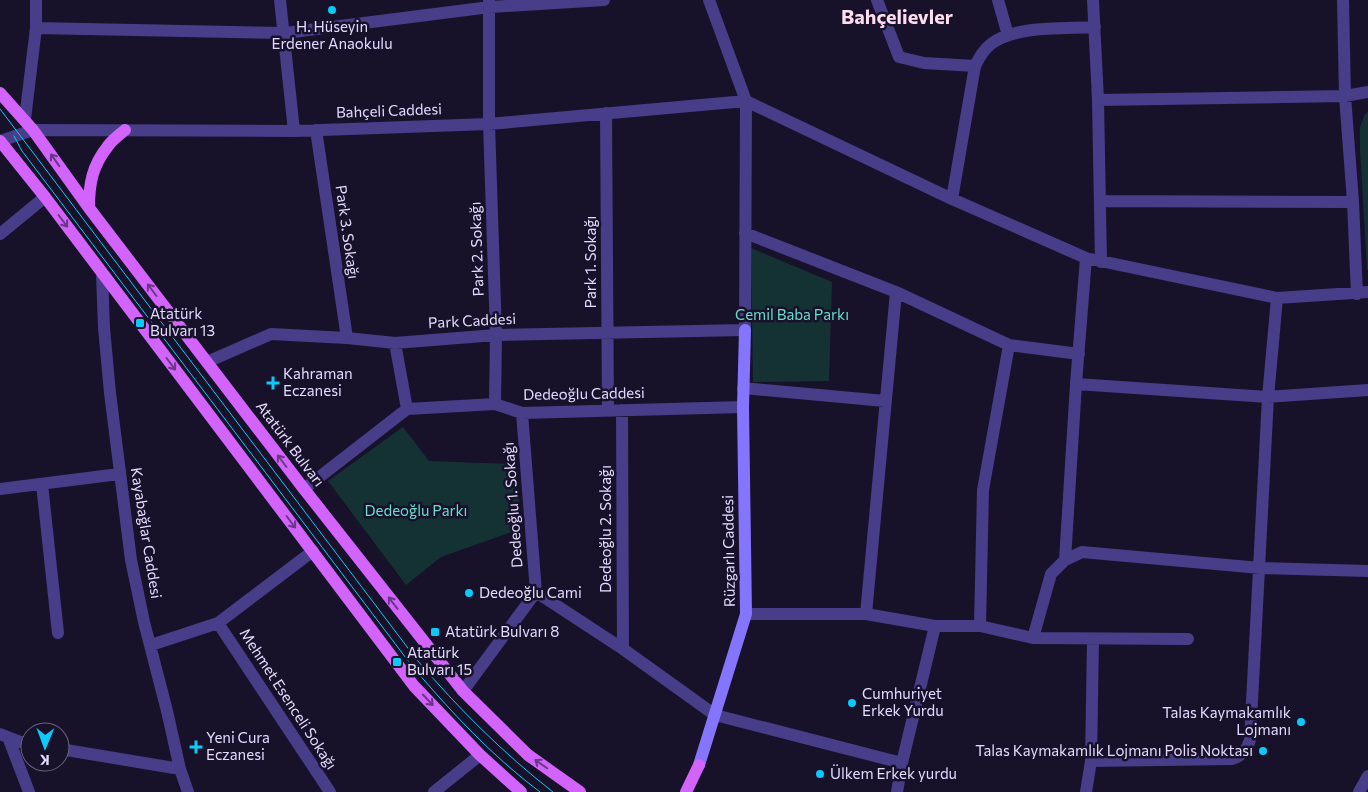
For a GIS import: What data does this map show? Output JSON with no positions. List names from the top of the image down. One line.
{"streets":{"main road":["Atatürk Bulvarı","Rüzgarlı Caddesi"],"street":["Bahçeli Caddesi","Park 3. Sokağı","Park 2. Sokağı","Park 1. Sokağı","Park Caddesi","Dedeoğlu Caddesi","Dedeoğlu 1. Sokağı","Dedeoğlu 2. Sokağı","Kayabağlar Caddesi","Mehmet Esenceli Sokağı"]},"crossings":[["Bahçeli Caddesi","Park 3. Sokağı"],["Bahçeli Caddesi","Park 2. Sokağı"],["Bahçeli Caddesi","Park 1. Sokağı"],["Bahçeli Caddesi","Atatürk Bulvarı"],["Park 3. Sokağı","Park Caddesi"],["Park 2. Sokağı","Park Caddesi"],["Park 2. Sokağı","Dedeoğlu Caddesi"],["Park 1. Sokağı","Park Caddesi"],["Park 1. Sokağı","Dedeoğlu Caddesi"],["Park Caddesi","Atatürk Bulvarı"],["Park Caddesi","Rüzgarlı Caddesi"],["Dedeoğlu Caddesi","Dedeoğlu 1. Sokağı"],["Dedeoğlu Caddesi","Dedeoğlu 2. Sokağı"],["Dedeoğlu Caddesi","Rüzgarlı Caddesi"]],"districts":["Bahçelievler"],"parks":["Cemil Baba Parkı","Dedeoğlu Parkı"],"places":{"other":["H. Hüseyin Erdener Anaokulu","Dedeoğlu Cami","Cumhuriyet Erkek Yurdu","Talas Kaymakamlık Lojmanı","Talas Kaymakamlık Lojmanı Polis Noktası","Ülkem Erkek yurdu"],"transit":["Atatürk Bulvarı 13","Atatürk Bulvarı 8","Atatürk Bulvarı 15"],"health":["Kahraman Eczanesi","Yeni Cura Eczanesi"]},"north":"bottom"}
